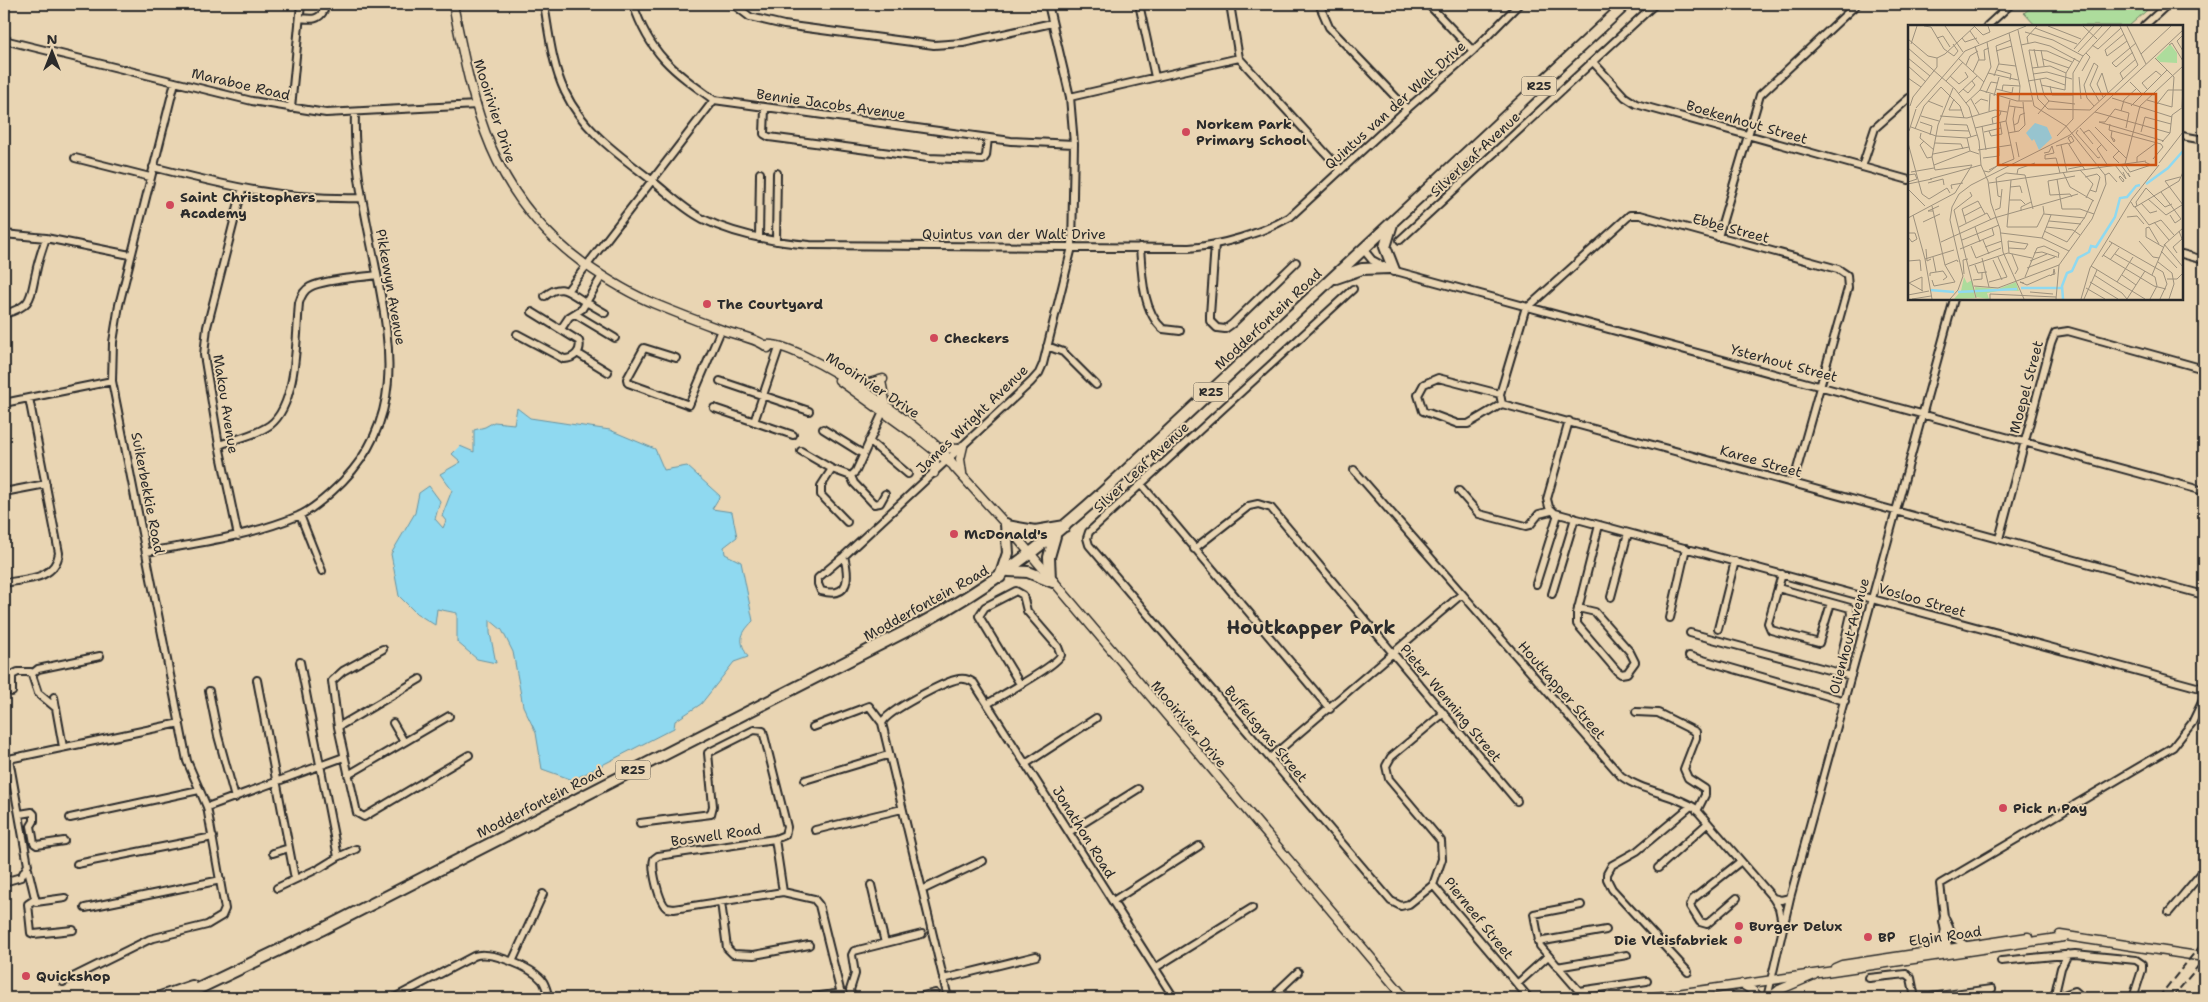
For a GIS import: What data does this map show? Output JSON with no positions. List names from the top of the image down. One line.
{"streets":{"main road":["R25","Modderfontein Road"],"street":["Maraboe Road","Bennie Jacobs Avenue","Quintus van der Walt Drive","Mooirivier Drive","Boekenhout Street","Silverleaf Avenue","Ebbe Street","Pikkewyn Avenue","Ysterhout Street","Moepel Street","Makou Avenue","James Wright Avenue","Karee Street","Silver Leaf Avenue","Suikerbekkie Road","Vosloo Street","Olienhout Avenue","Houtkapper Street","Pieter Wenning Street","Buffelsgras Street","Jonathon Road","Boswell Road","Pierneef Street","Elgin Road"]},"crossings":[["Maraboe Road","Mooirivier Drive"],["Maraboe Road","Pikkewyn Avenue"],["Maraboe Road","Suikerbekkie Road"],["Bennie Jacobs Avenue","James Wright Avenue"],["Quintus van der Walt Drive","James Wright Avenue"],["Mooirivier Drive","Modderfontein Road"],["Mooirivier Drive","James Wright Avenue"],["Boekenhout Street","Silverleaf Avenue"],["Ebbe Street","Ysterhout Street"],["Ebbe Street","Karee Street"],["Pikkewyn Avenue","Makou Avenue"],["Pikkewyn Avenue","Suikerbekkie Road"],["Modderfontein Road","Ysterhout Street"],["Ysterhout Street","Moepel Street"],["Ysterhout Street","Olienhout Avenue"],["Moepel Street","Karee Street"],["Karee Street","Olienhout Avenue"],["Silver Leaf Avenue","Buffelsgras Street"],["Vosloo Street","Olienhout Avenue"],["Olienhout Avenue","Houtkapper Street"],["Olienhout Avenue","Elgin Road"],["Pieter Wenning Street","Pierneef Street"],["Buffelsgras Street","Pierneef Street"]],"districts":["Houtkapper Park"],"places":["Norkem Park Primary School","Saint Christophers Academy","The Courtyard","Checkers","McDonald's","Pick n Pay","Burger Delux","BP","Die Vleisfabriek","Quickshop"],"north":"top"}
